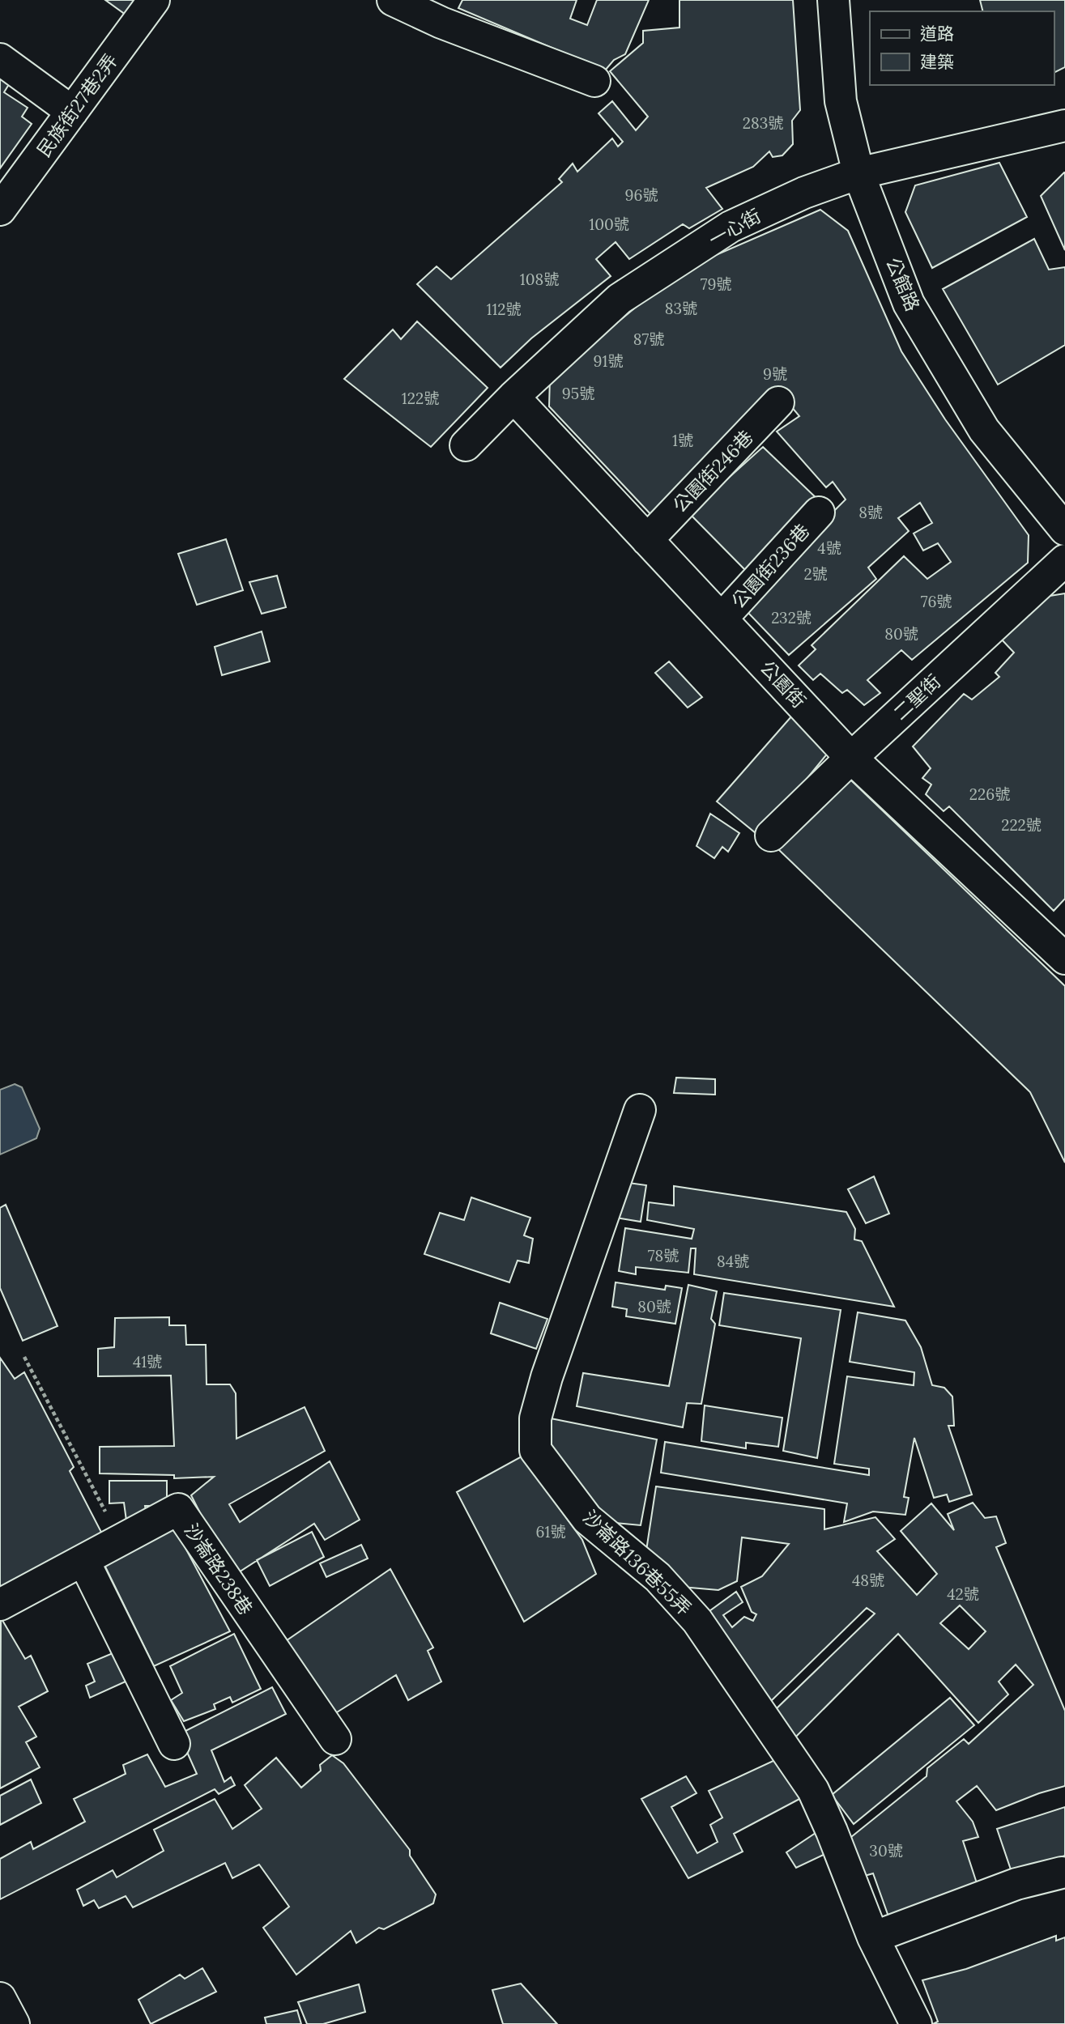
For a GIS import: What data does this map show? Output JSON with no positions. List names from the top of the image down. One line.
{"streets":{"street":["民族街27巷2弄","一心街","公館路","公園街246巷","公園街236巷","公園街","二聖街","沙崙路136巷55弄","沙崙路238巷"]},"crossings":[["一心街","公館路"],["一心街","公園街"],["公園街246巷","公園街"],["公園街236巷","公園街"],["公園街","二聖街"]],"house_numbers":["283號","96號","100號","108號","79號","83號","112號","87號","91號","9號","95號","122號","1號","8號","4號","2號","76號","232號","80號","226號","222號","78號","84號","80號","41號","61號","48號","42號","30號"],"legend":["道路","建築"]}
